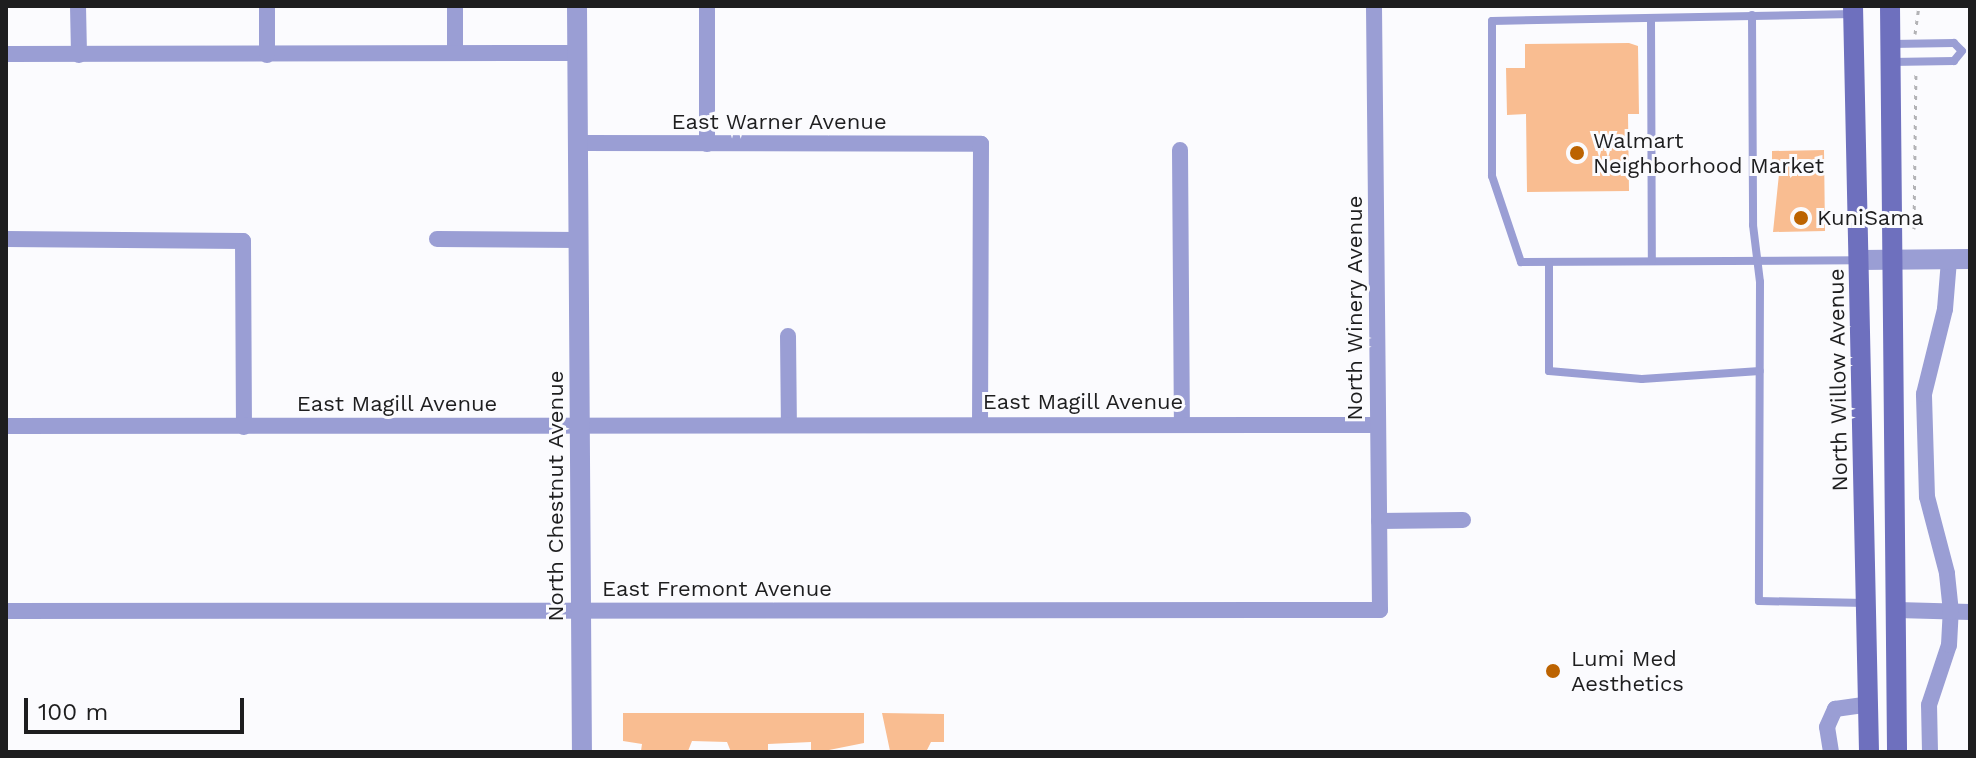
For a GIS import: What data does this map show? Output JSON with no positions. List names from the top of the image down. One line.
{"streets":{"main road":["North Willow Avenue"],"street":["East Warner Avenue","North Winery Avenue","East Magill Avenue","North Chestnut Avenue","East Fremont Avenue"]},"crossings":[["East Warner Avenue","East Magill Avenue"],["East Warner Avenue","North Chestnut Avenue"],["North Winery Avenue","East Magill Avenue"],["North Winery Avenue","East Fremont Avenue"],["East Magill Avenue","North Chestnut Avenue"],["North Chestnut Avenue","East Fremont Avenue"]],"places":["Walmart Neighborhood Market","KuniSama","Lumi Med Aesthetics"],"scale_bar":"100 m"}
